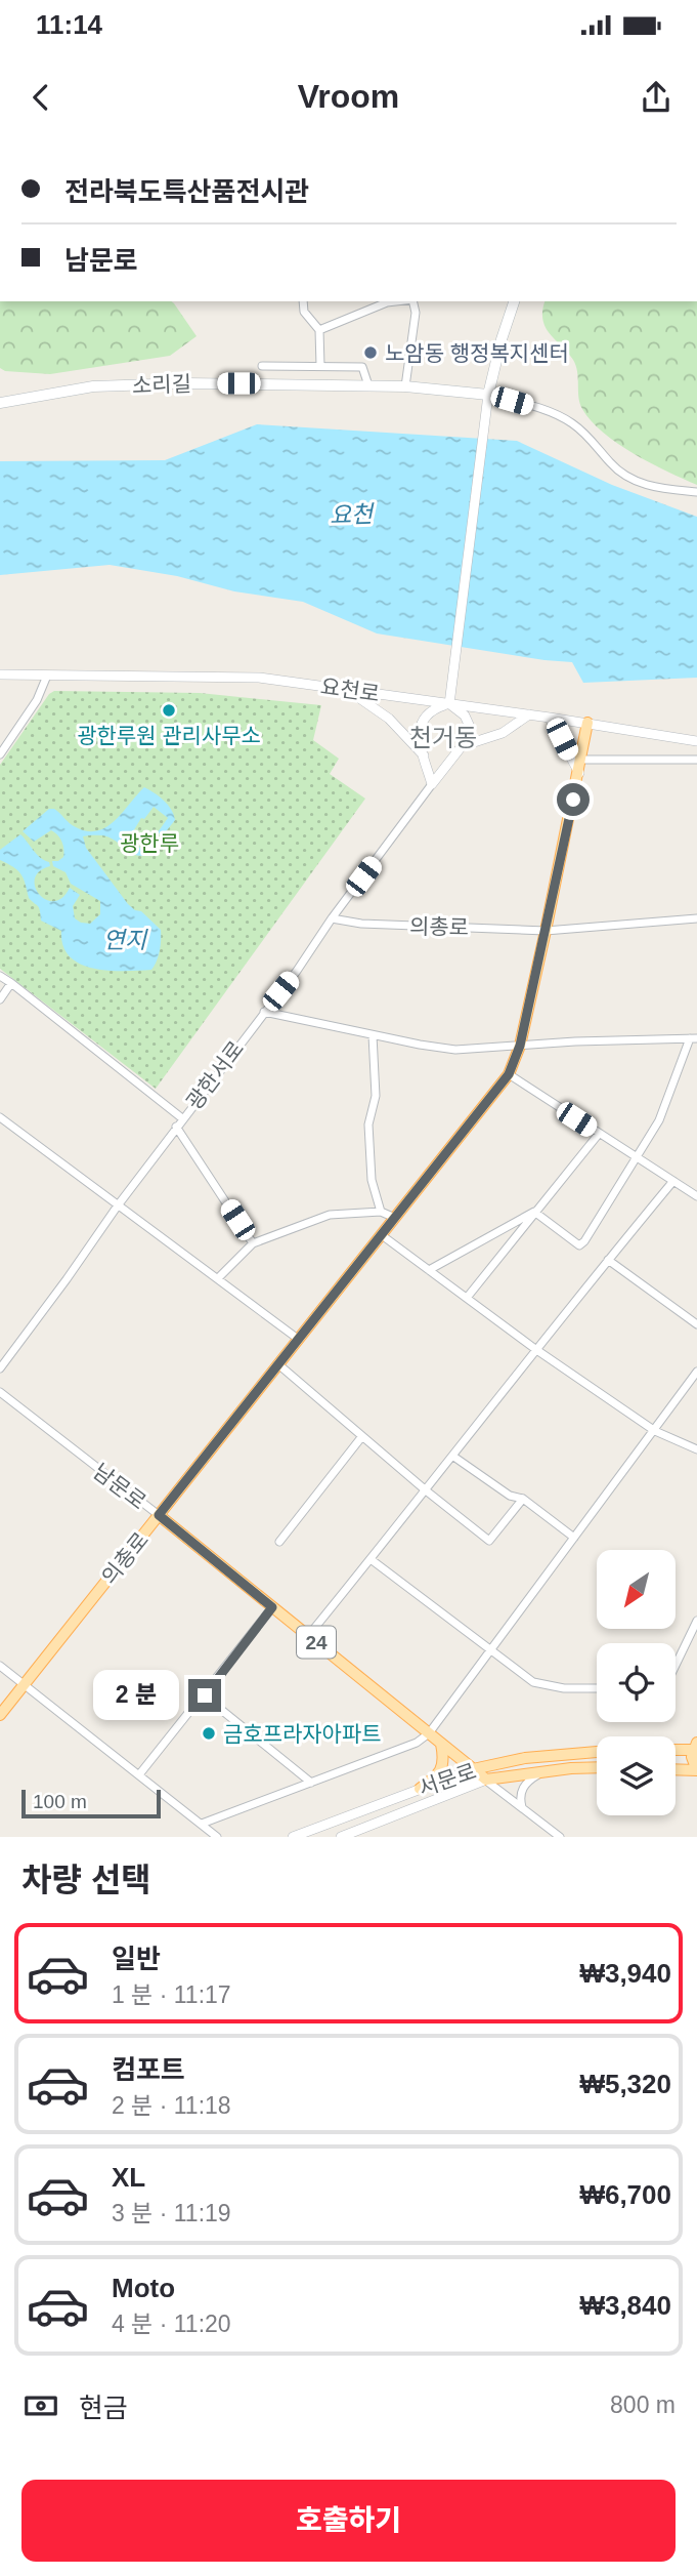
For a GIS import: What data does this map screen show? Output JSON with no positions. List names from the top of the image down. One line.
{"streets":{"main road":["소리길","의총로","남문로","24","서문로"],"street":["요천로","광한서로"]},"crossings":[["요천로","의총로"],["의총로","광한서로"],["의총로","남문로"],["남문로","서문로"]],"districts":["천거동"],"water":["요천","연지"],"parks":["광한루"],"places":["노암동 행정복지센터","광한루원 관리사무소","금호프라자아파트"],"scale_bar":"100 m","north":"bottom left","page":{"status":"11:14","header":"Vroom","banner":["전라북도특산품전시관","남문로"],"bubble":"2 분","scale":"100 m","heading":"차량 선택","list":[{"name":"일반","note":"1 분 · 11:17","value":"₩3,940"},{"name":"컴포트","note":"2 분 · 11:18","value":"₩5,320"},{"name":"XL","note":"3 분 · 11:19","value":"₩6,700"},{"name":"Moto","note":"4 분 · 11:20","value":"₩3,840"}],"pay":["현금","800 m"],"buttons":"호출하기"}}
